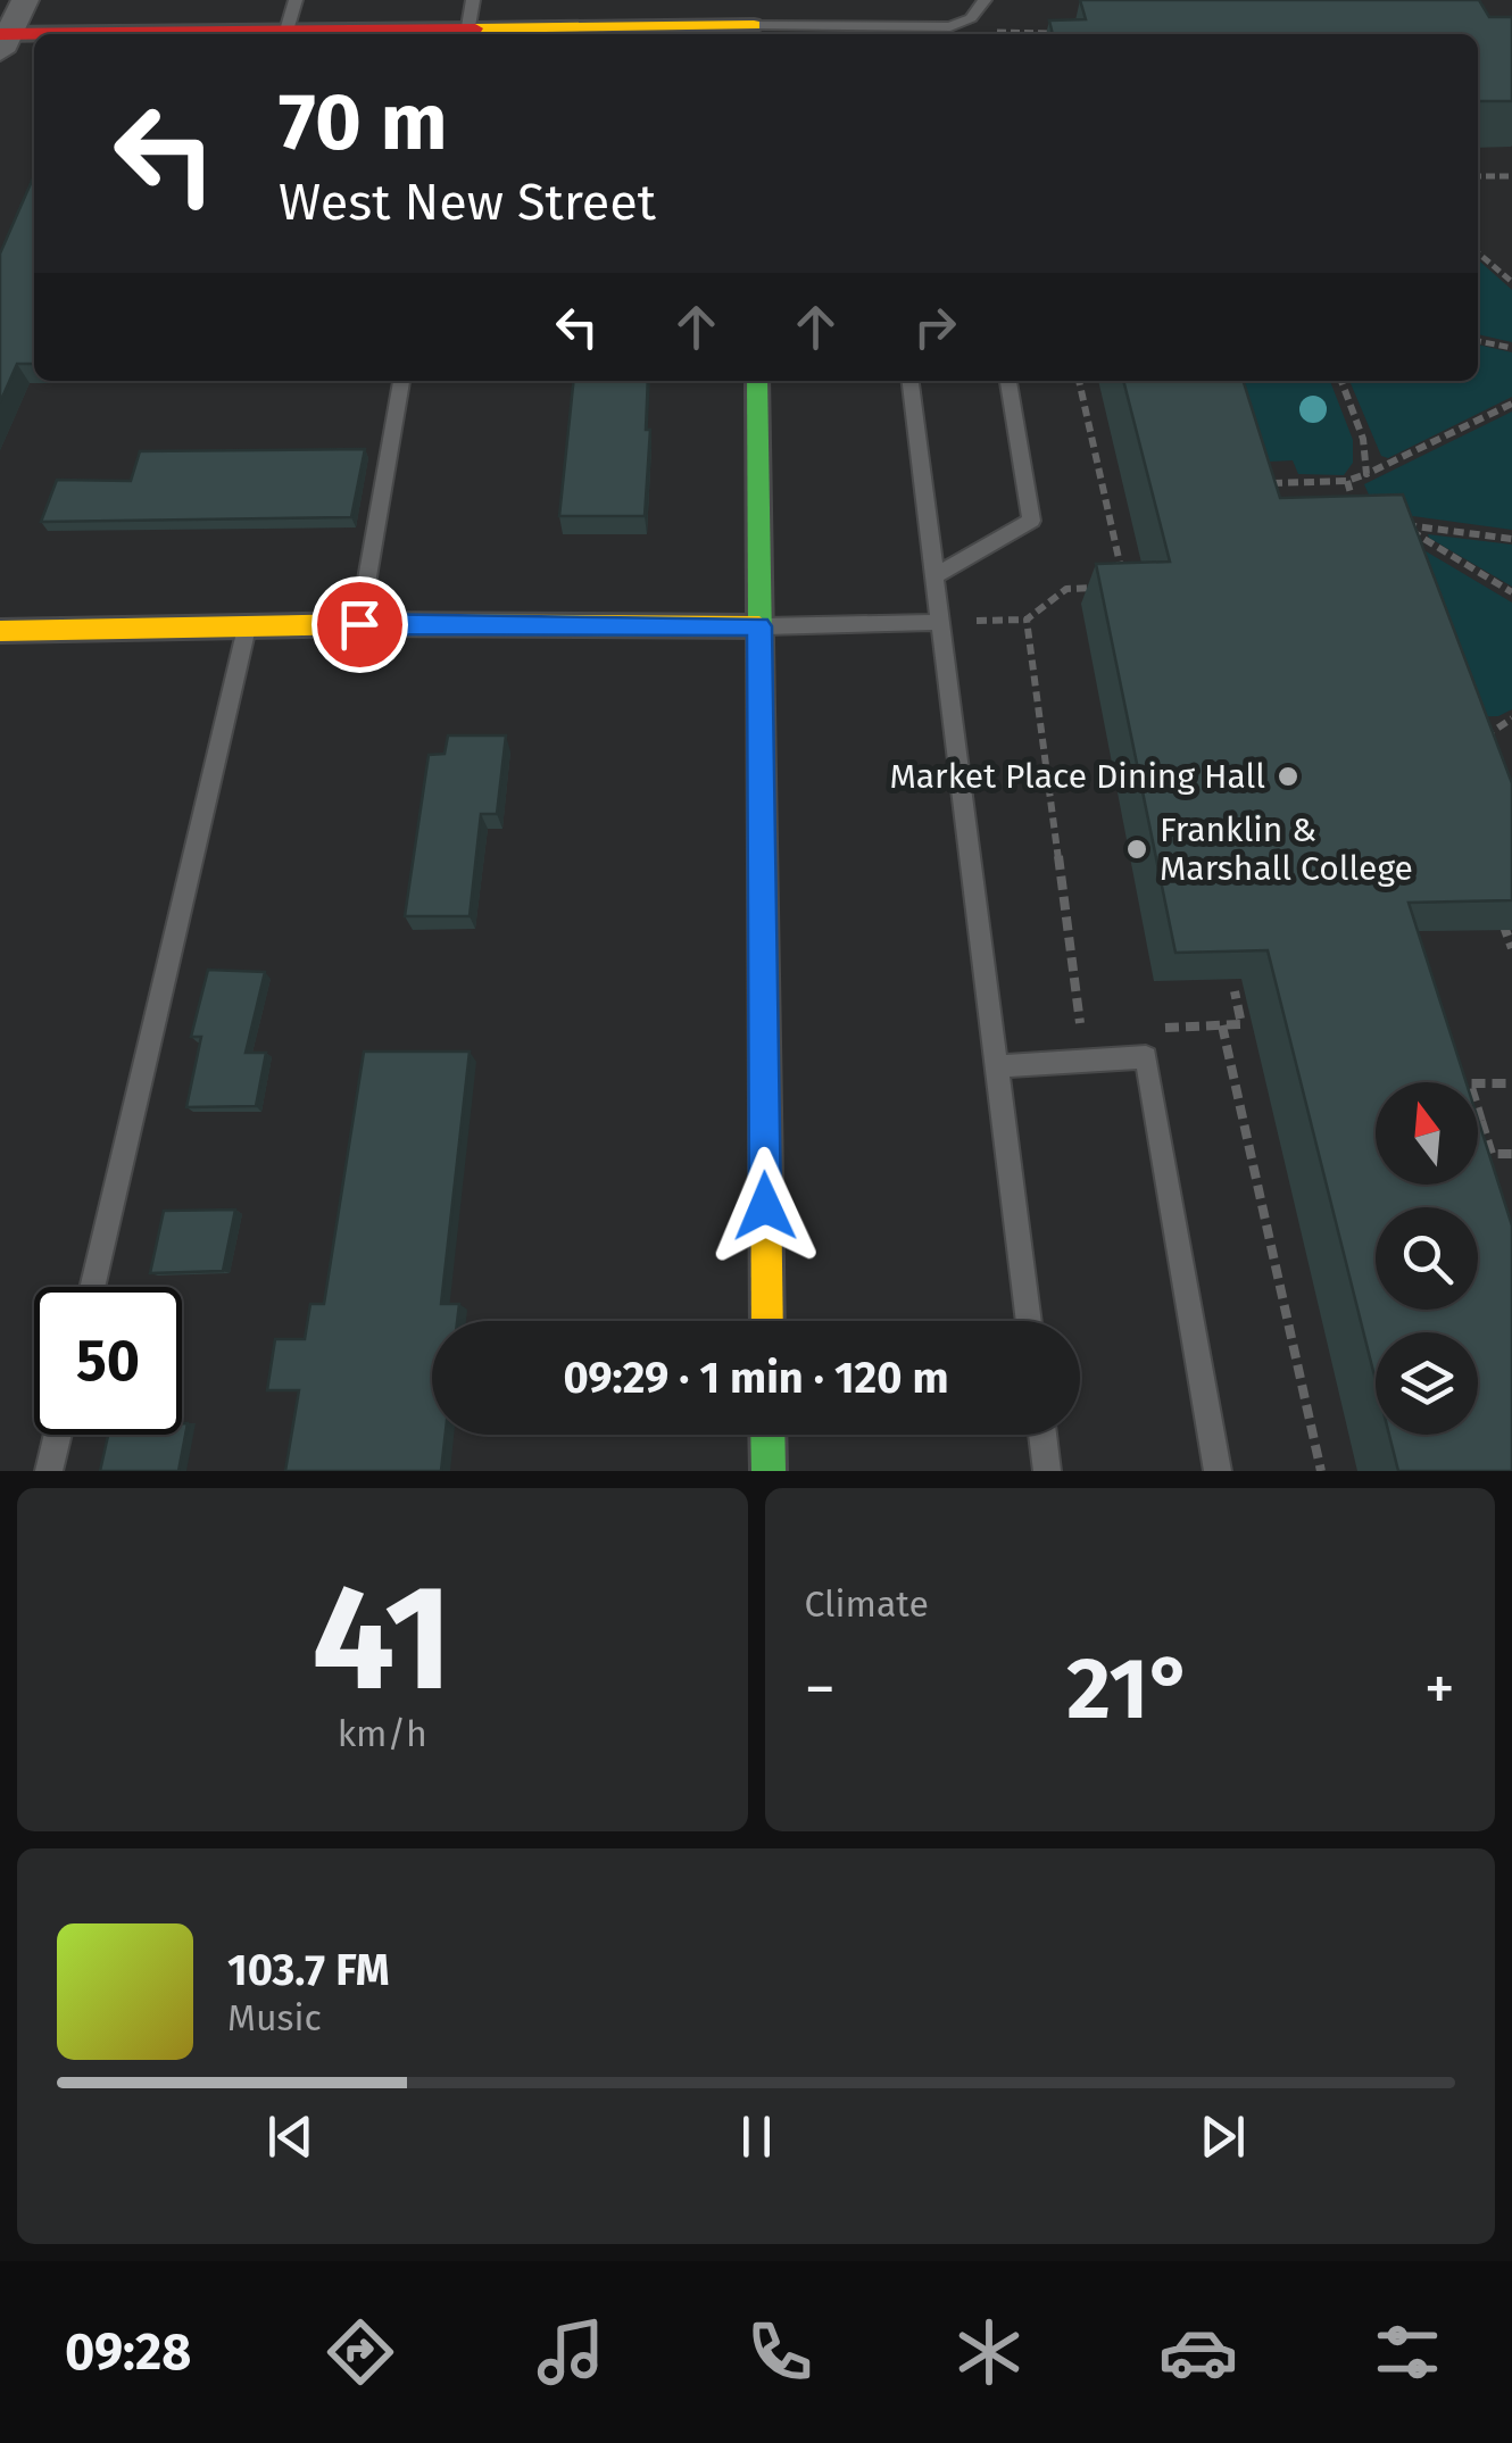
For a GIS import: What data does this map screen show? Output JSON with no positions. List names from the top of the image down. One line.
{"places":["Market Place Dining Hall","Franklin & Marshall College"],"north":"top","page":{"turn":["70 m","West New Street"],"limit":"50","trip":"09:29 · 1 min · 120 m","tile":[["41","km/h"],"Climate"],"heat":["−","21°","+"],"song":["103.7 FM","Music"],"tabs":"09:28"}}
